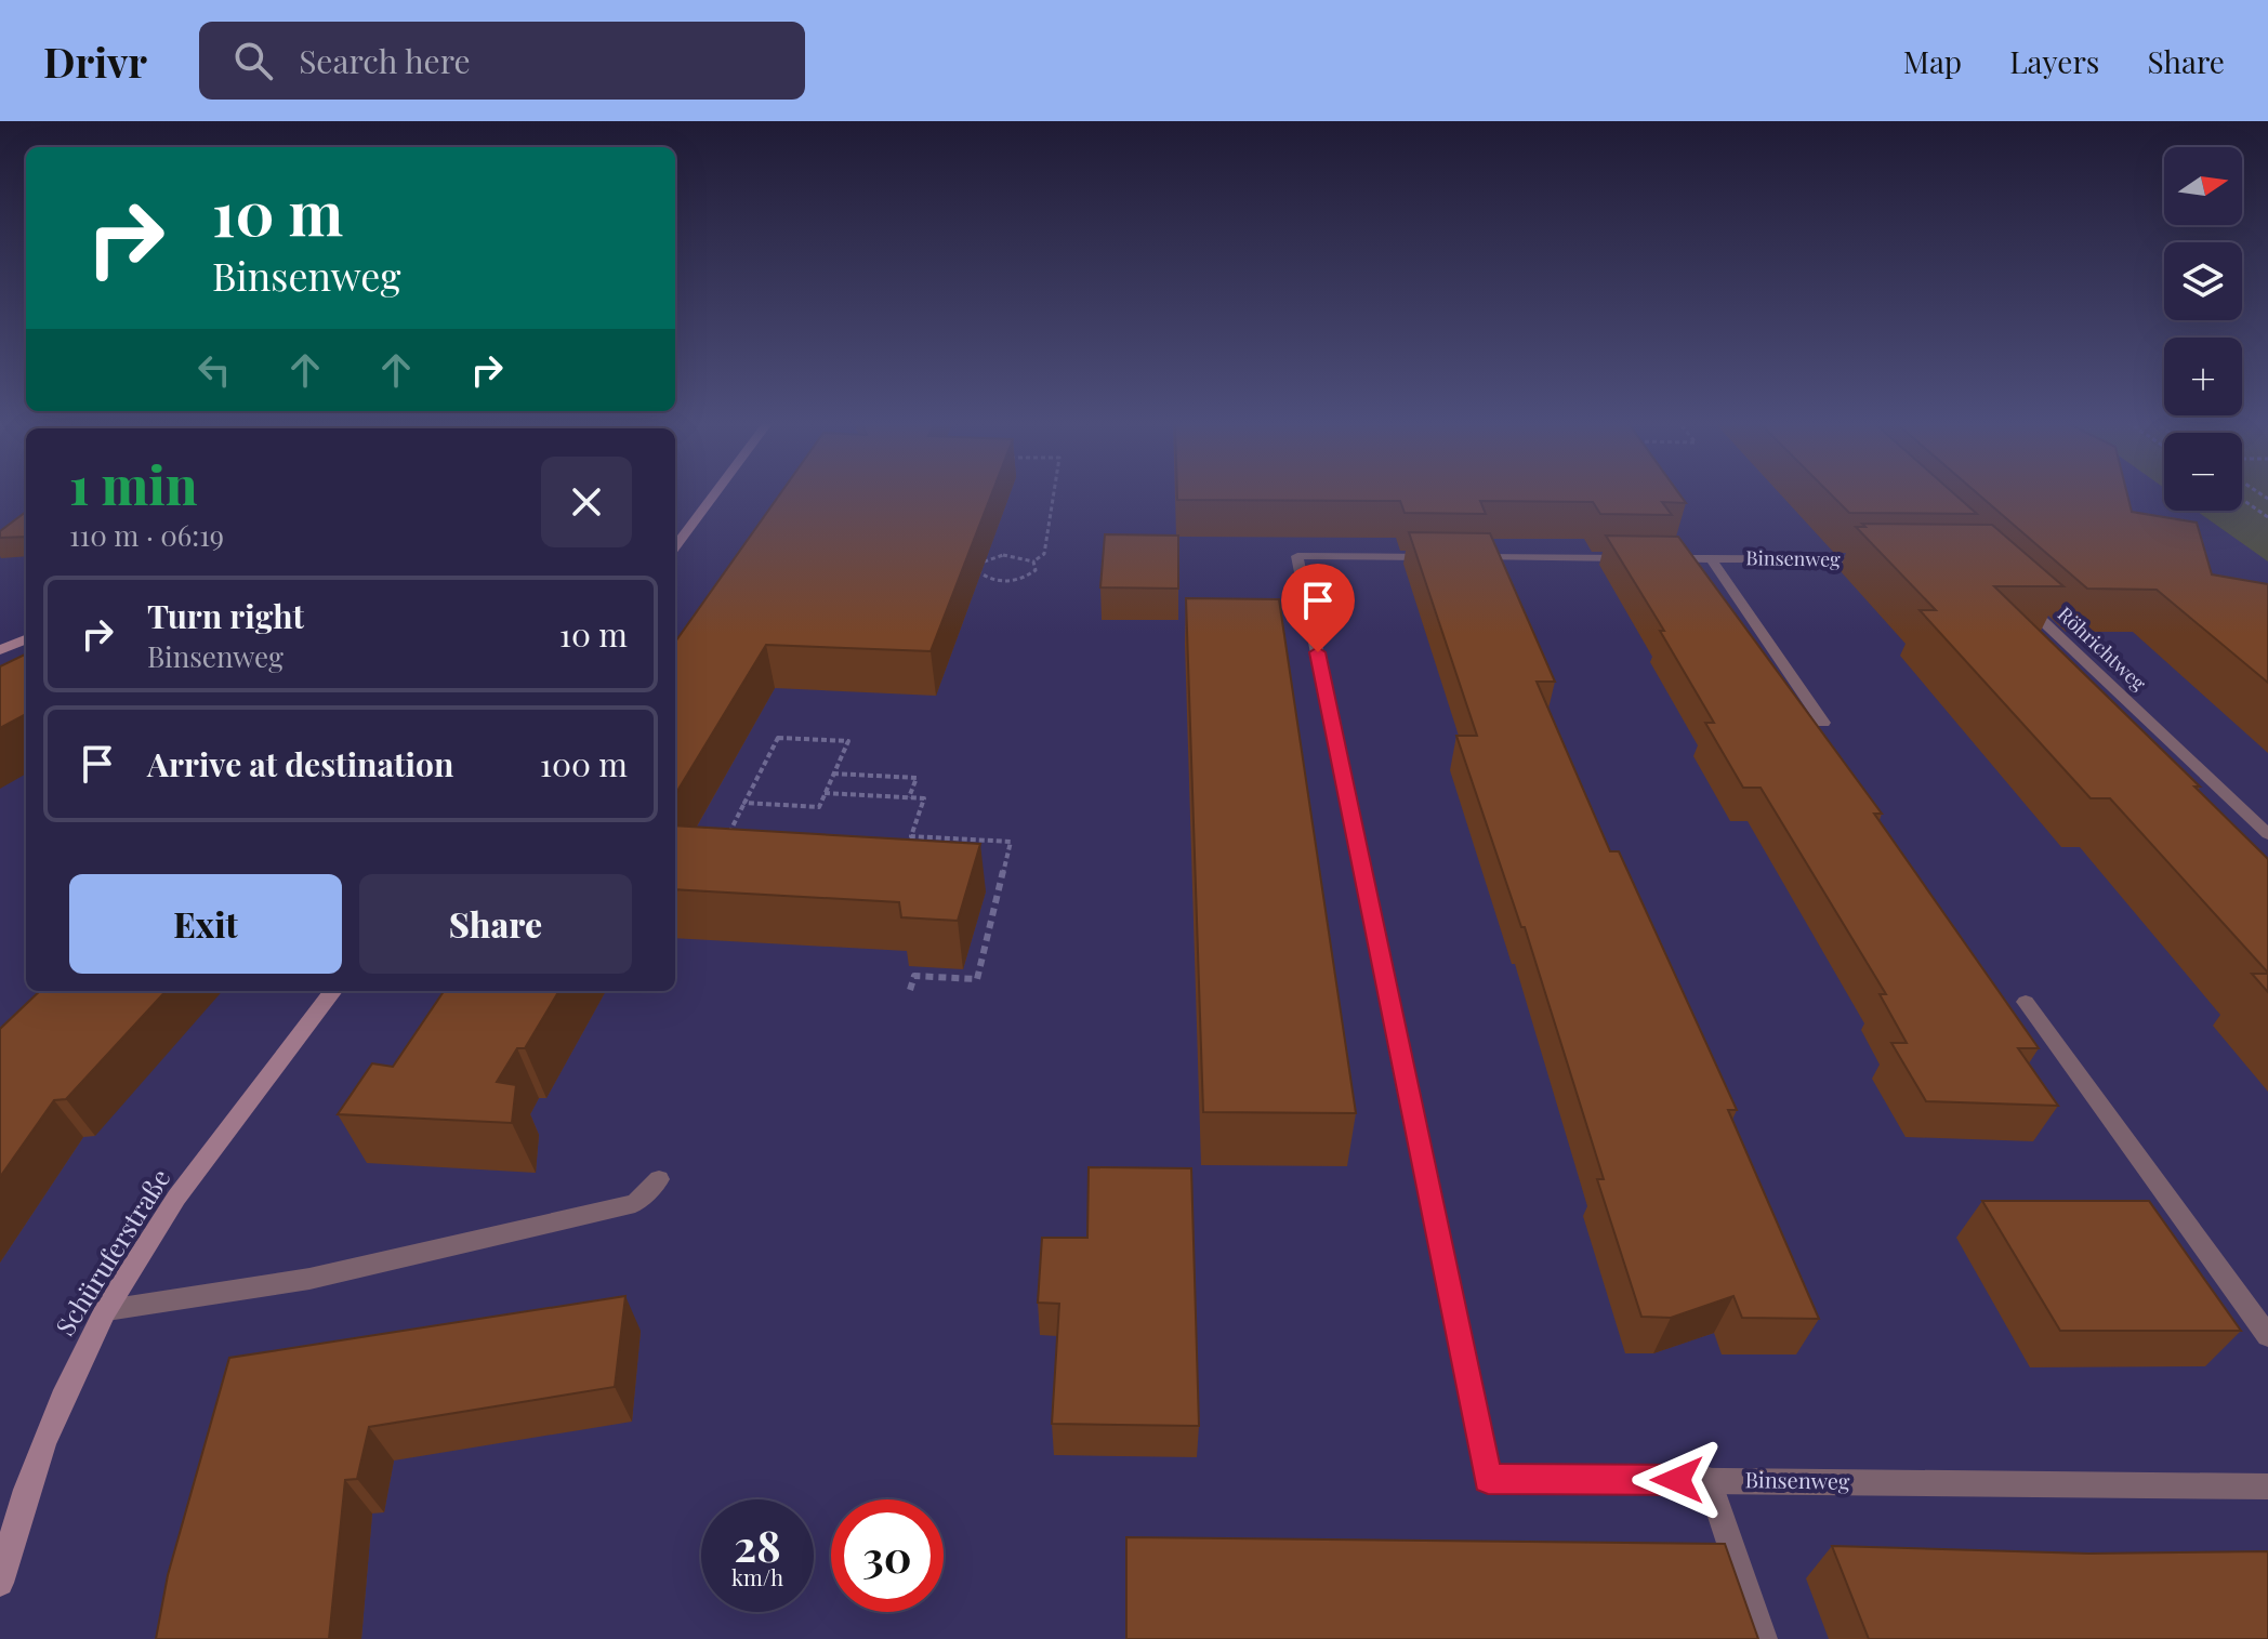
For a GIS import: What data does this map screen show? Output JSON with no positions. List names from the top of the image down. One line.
{"streets":{"main road":["Schüruferstraße"],"street":["Binsenweg","Röhrichtweg"]},"north":"right","page":{"header":"Drivr","search":"Search here","nav":["Map","Layers","Share"],"map_buttons":["+","−"],"turn":["10 m","Binsenweg"],"heading":["1 min","110 m · 06:19"],"list":[{"name":"Turn right","note":"Binsenweg","value":"10 m"},{"name":"Arrive at destination","value":"100 m"}],"buttons":["Exit","Share"],"speed":"28 km/h","limit":"30"}}
